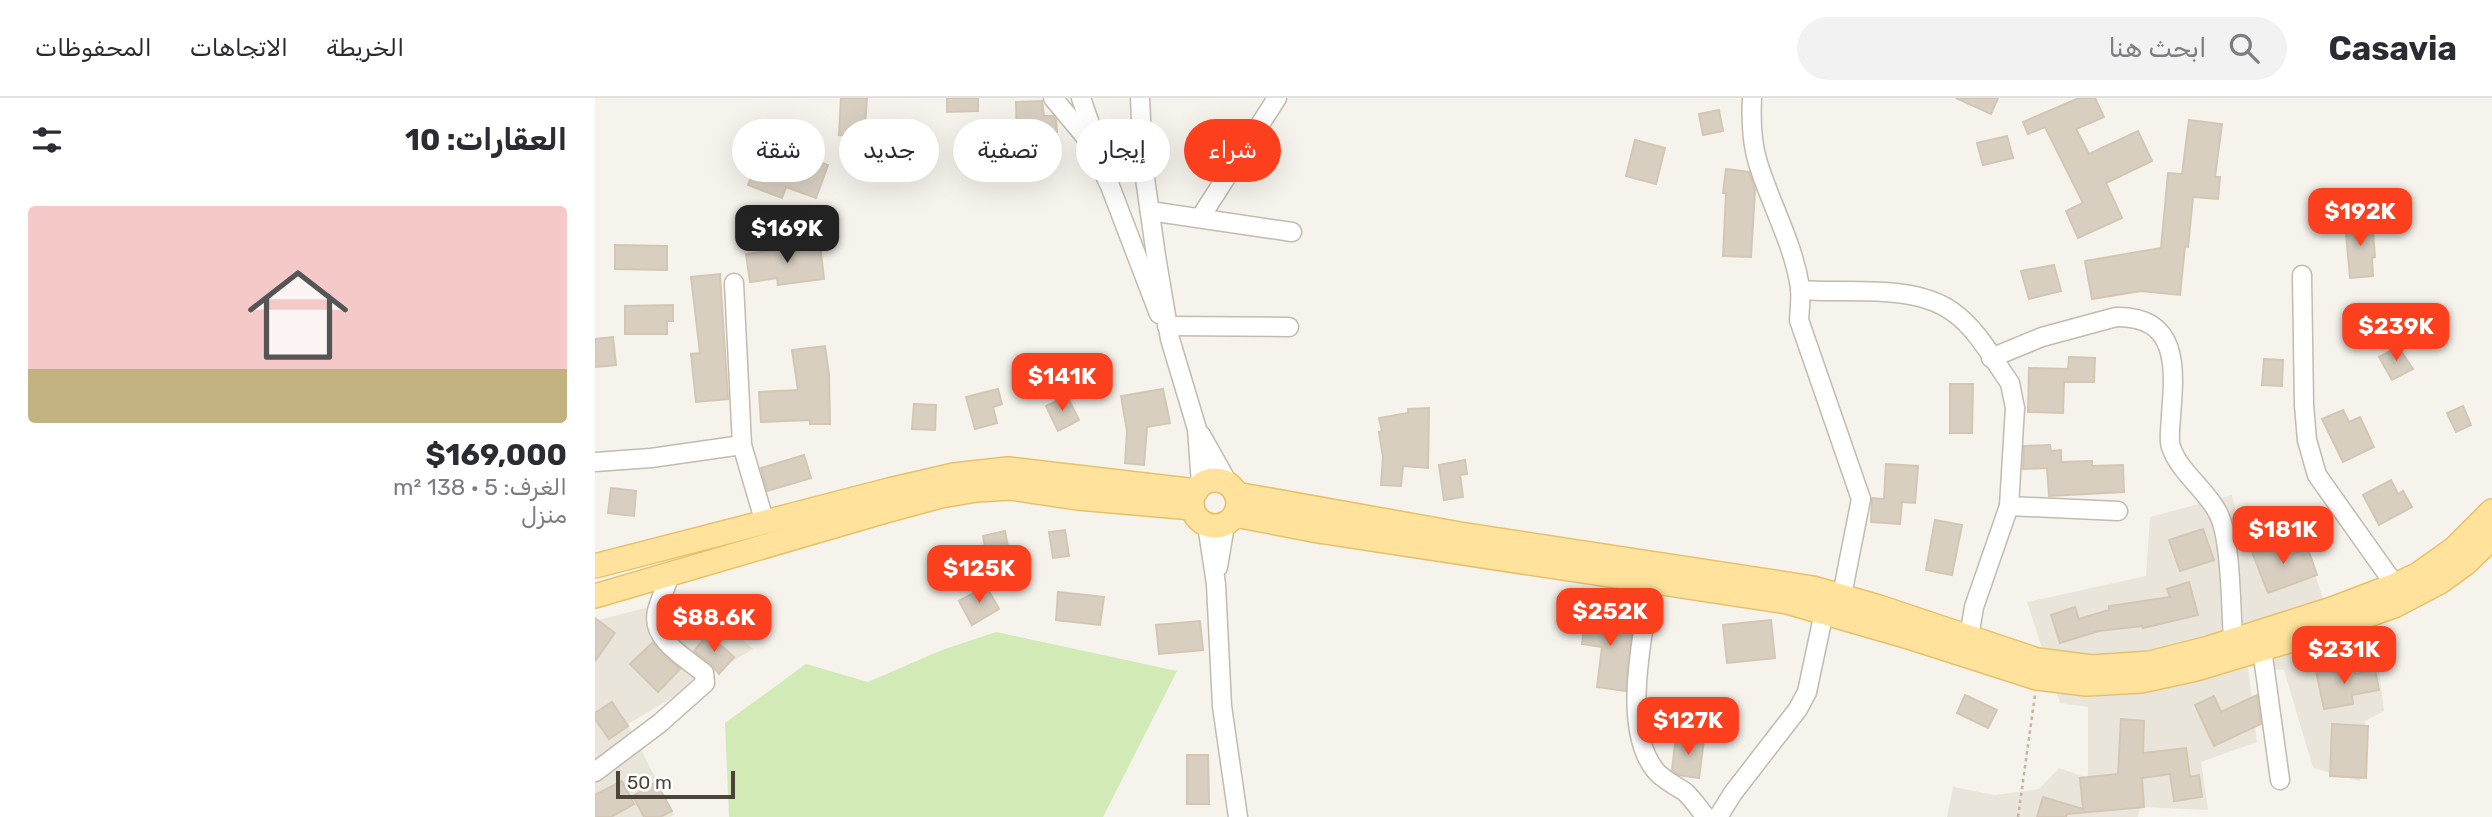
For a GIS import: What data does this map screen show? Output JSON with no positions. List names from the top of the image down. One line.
{"scale_bar":"50 m","page":{"header":"Casavia","search":"ابحث هنا","nav":["الخريطة","الاتجاهات","المحفوظات"],"heading":"العقارات: 10","chip":["شراء","إيجار","تصفية","جديد","شقة"],"list":[{"name":"$169,000","note":"الغرف: 5 · 138 m² · منزل"}],"price":["$192K","$169K","$239K","$141K","$181K","$125K","$252K","$88.6K","$231K","$127K"],"scale":"50 m"}}
